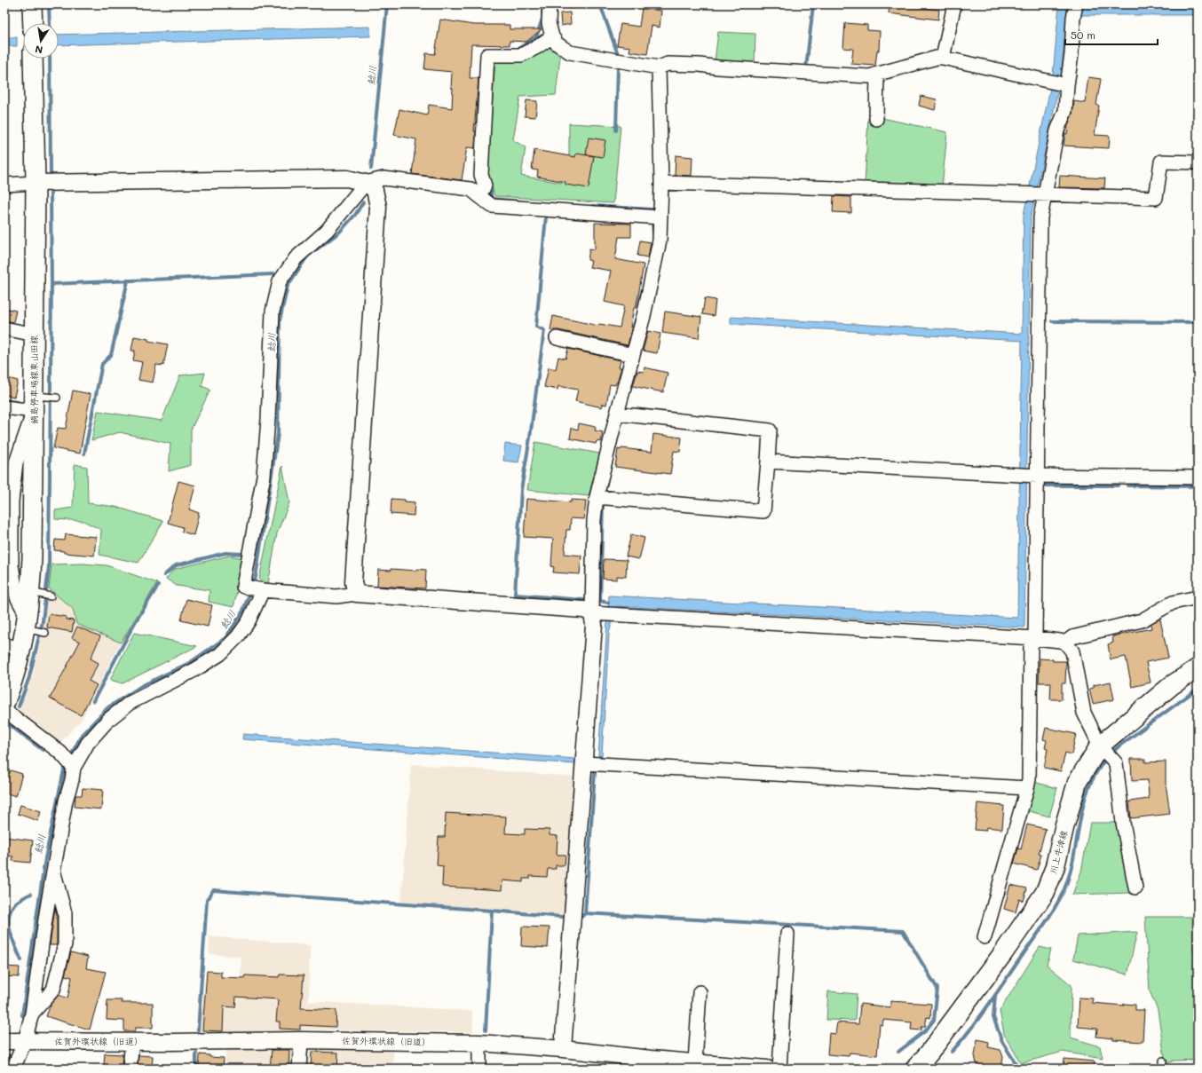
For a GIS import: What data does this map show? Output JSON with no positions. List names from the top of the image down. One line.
{"streets":{"main road":["鍋島停車場線東山田線","川上牛津線"],"street":["佐賀外環状線（旧道）"]},"water":["鯰川"],"scale_bar":"50 m","north":"bottom"}
